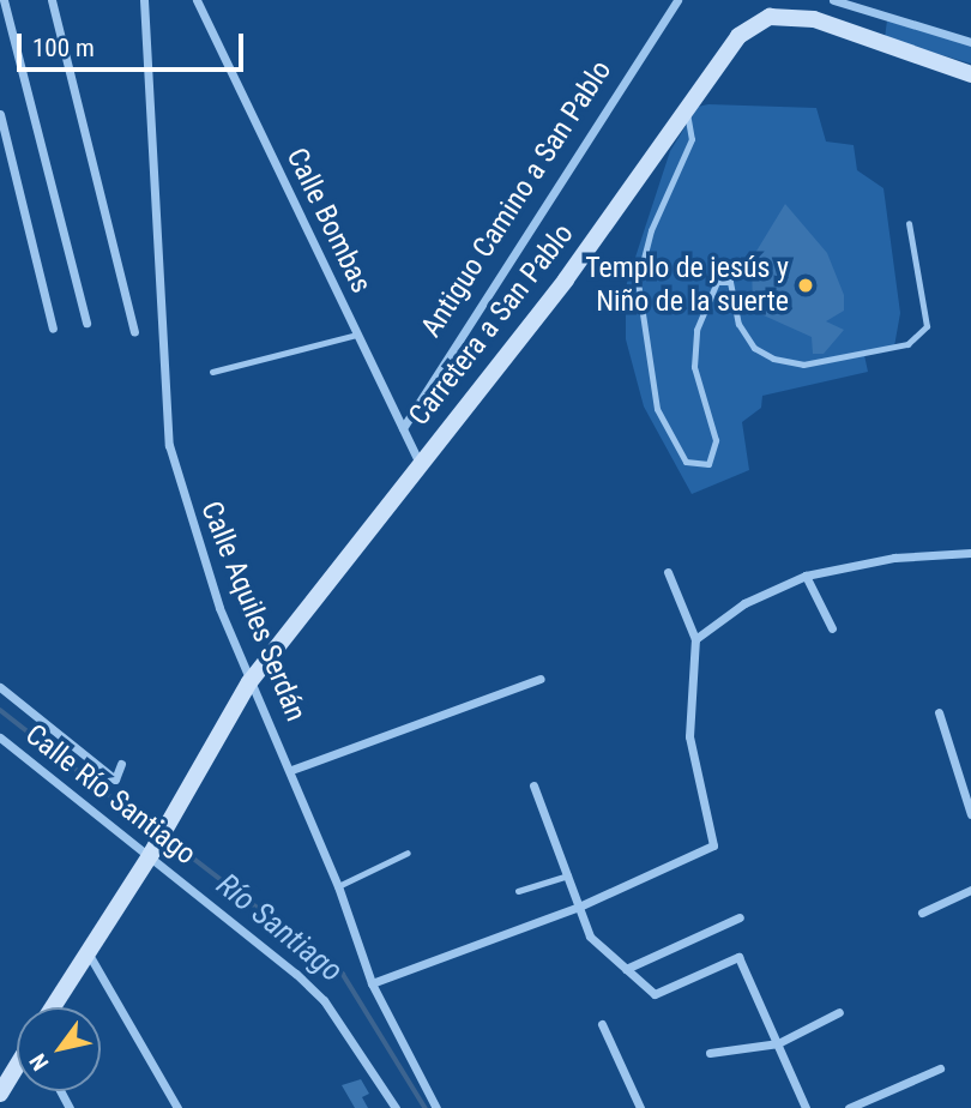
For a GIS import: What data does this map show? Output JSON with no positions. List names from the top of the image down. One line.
{"streets":{"main road":["Carretera a San Pablo"],"street":["Antiguo Camino a San Pablo","Calle Bombas","Calle Aquiles Serdán","Calle Río Santiago"]},"crossings":[["Antiguo Camino a San Pablo","Calle Bombas"],["Calle Bombas","Carretera a San Pablo"],["Carretera a San Pablo","Calle Aquiles Serdán"],["Carretera a San Pablo","Calle Río Santiago"]],"water":["Río Santiago"],"places":["Templo de jesús y Niño de la suerte"],"scale_bar":"100 m","north":"bottom left"}
